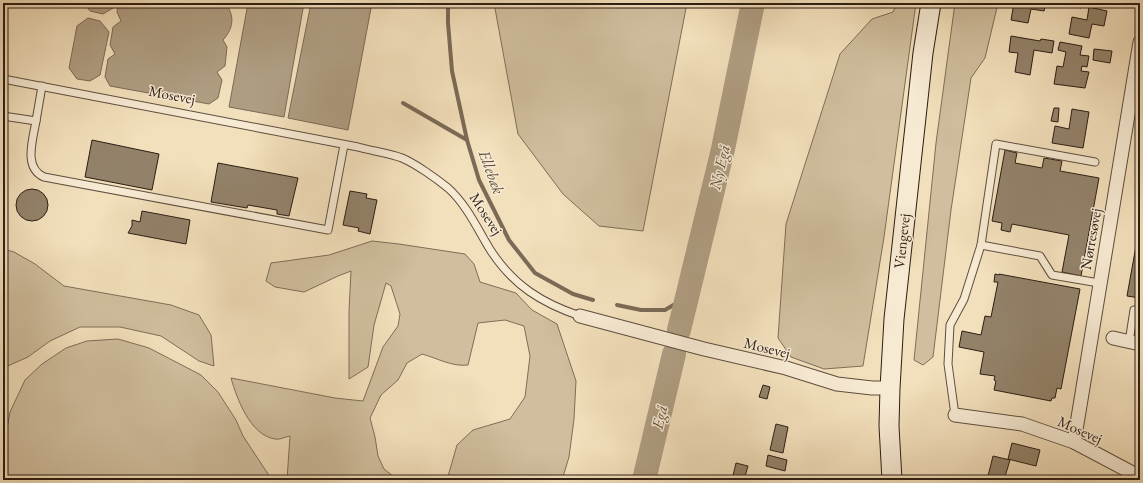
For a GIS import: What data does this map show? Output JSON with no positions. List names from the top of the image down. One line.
{"streets":{"street":["Mosevej","Nørresøvej","Viengevej"]},"crossings":[["Mosevej","Nørresøvej"],["Mosevej","Viengevej"]],"water":["Ny Egå","Ellebæk","Egå"]}
